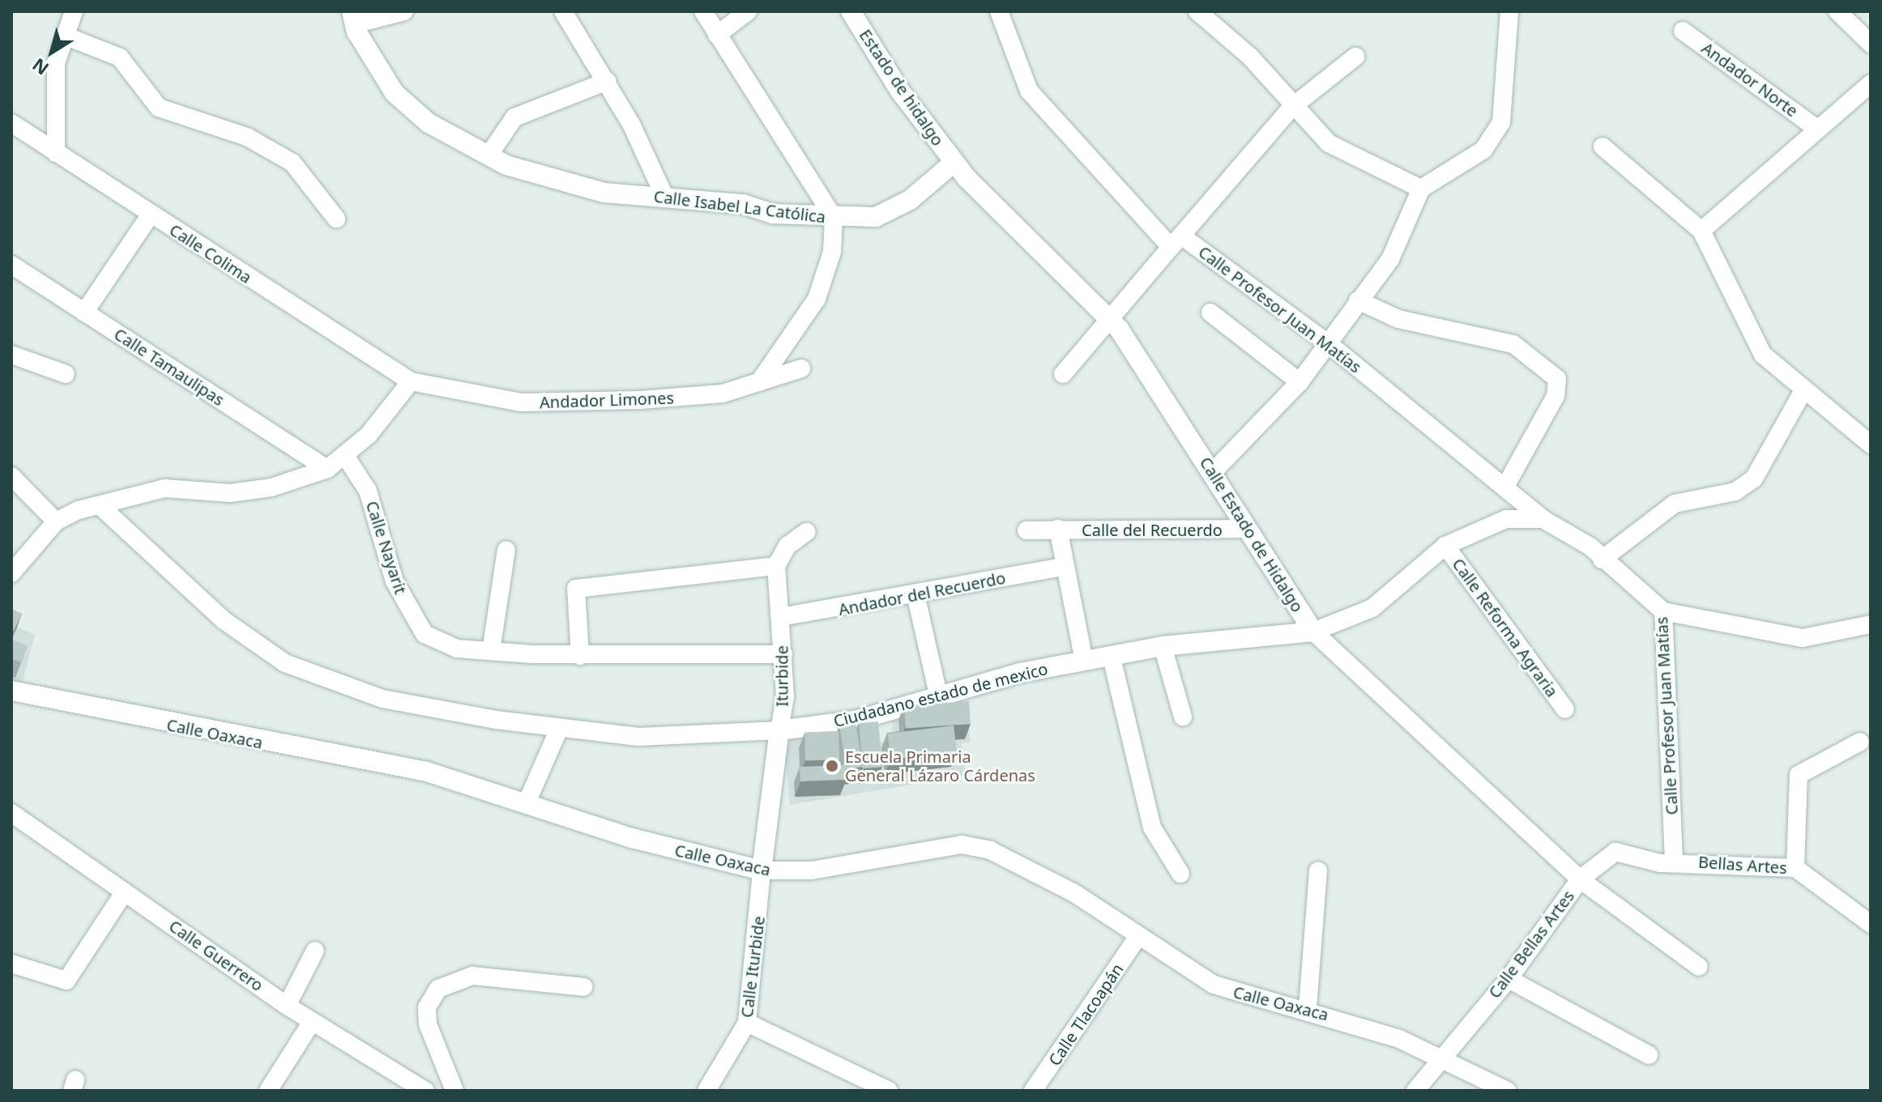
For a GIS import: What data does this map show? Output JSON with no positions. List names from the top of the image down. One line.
{"streets":{"street":["Andador Norte","Estado de hidalgo","Calle Isabel La Católica","Calle Colima","Calle Profesor Juan Matías","Calle Tamaulipas","Andador Limones","Calle del Recuerdo","Calle Estado de Hidalgo","Calle Nayarit","Andador del Recuerdo","Calle Reforma Agraria","Iturbide","Ciudadano estado de mexico","Calle Oaxaca","Bellas Artes","Calle Bellas Artes","Calle Guerrero","Calle Iturbide","Calle Tlacoapán"]},"crossings":[["Estado de hidalgo","Calle Isabel La Católica"],["Estado de hidalgo","Calle Estado de Hidalgo"],["Calle Isabel La Católica","Calle Estado de Hidalgo"],["Calle Colima","Andador Limones"],["Calle Profesor Juan Matías","Ciudadano estado de mexico"],["Calle Profesor Juan Matías","Bellas Artes"],["Calle Profesor Juan Matías","Calle Bellas Artes"],["Calle del Recuerdo","Calle Estado de Hidalgo"],["Calle Estado de Hidalgo","Ciudadano estado de mexico"],["Calle Estado de Hidalgo","Calle Bellas Artes"],["Calle Nayarit","Iturbide"],["Andador del Recuerdo","Iturbide"],["Calle Reforma Agraria","Ciudadano estado de mexico"],["Iturbide","Ciudadano estado de mexico"],["Iturbide","Calle Oaxaca"],["Iturbide","Calle Iturbide"],["Calle Oaxaca","Calle Bellas Artes"],["Calle Oaxaca","Calle Iturbide"],["Calle Oaxaca","Calle Tlacoapán"],["Bellas Artes","Calle Bellas Artes"]],"places":["Escuela Primaria General Lázaro Cárdenas"],"north":"bottom left"}
